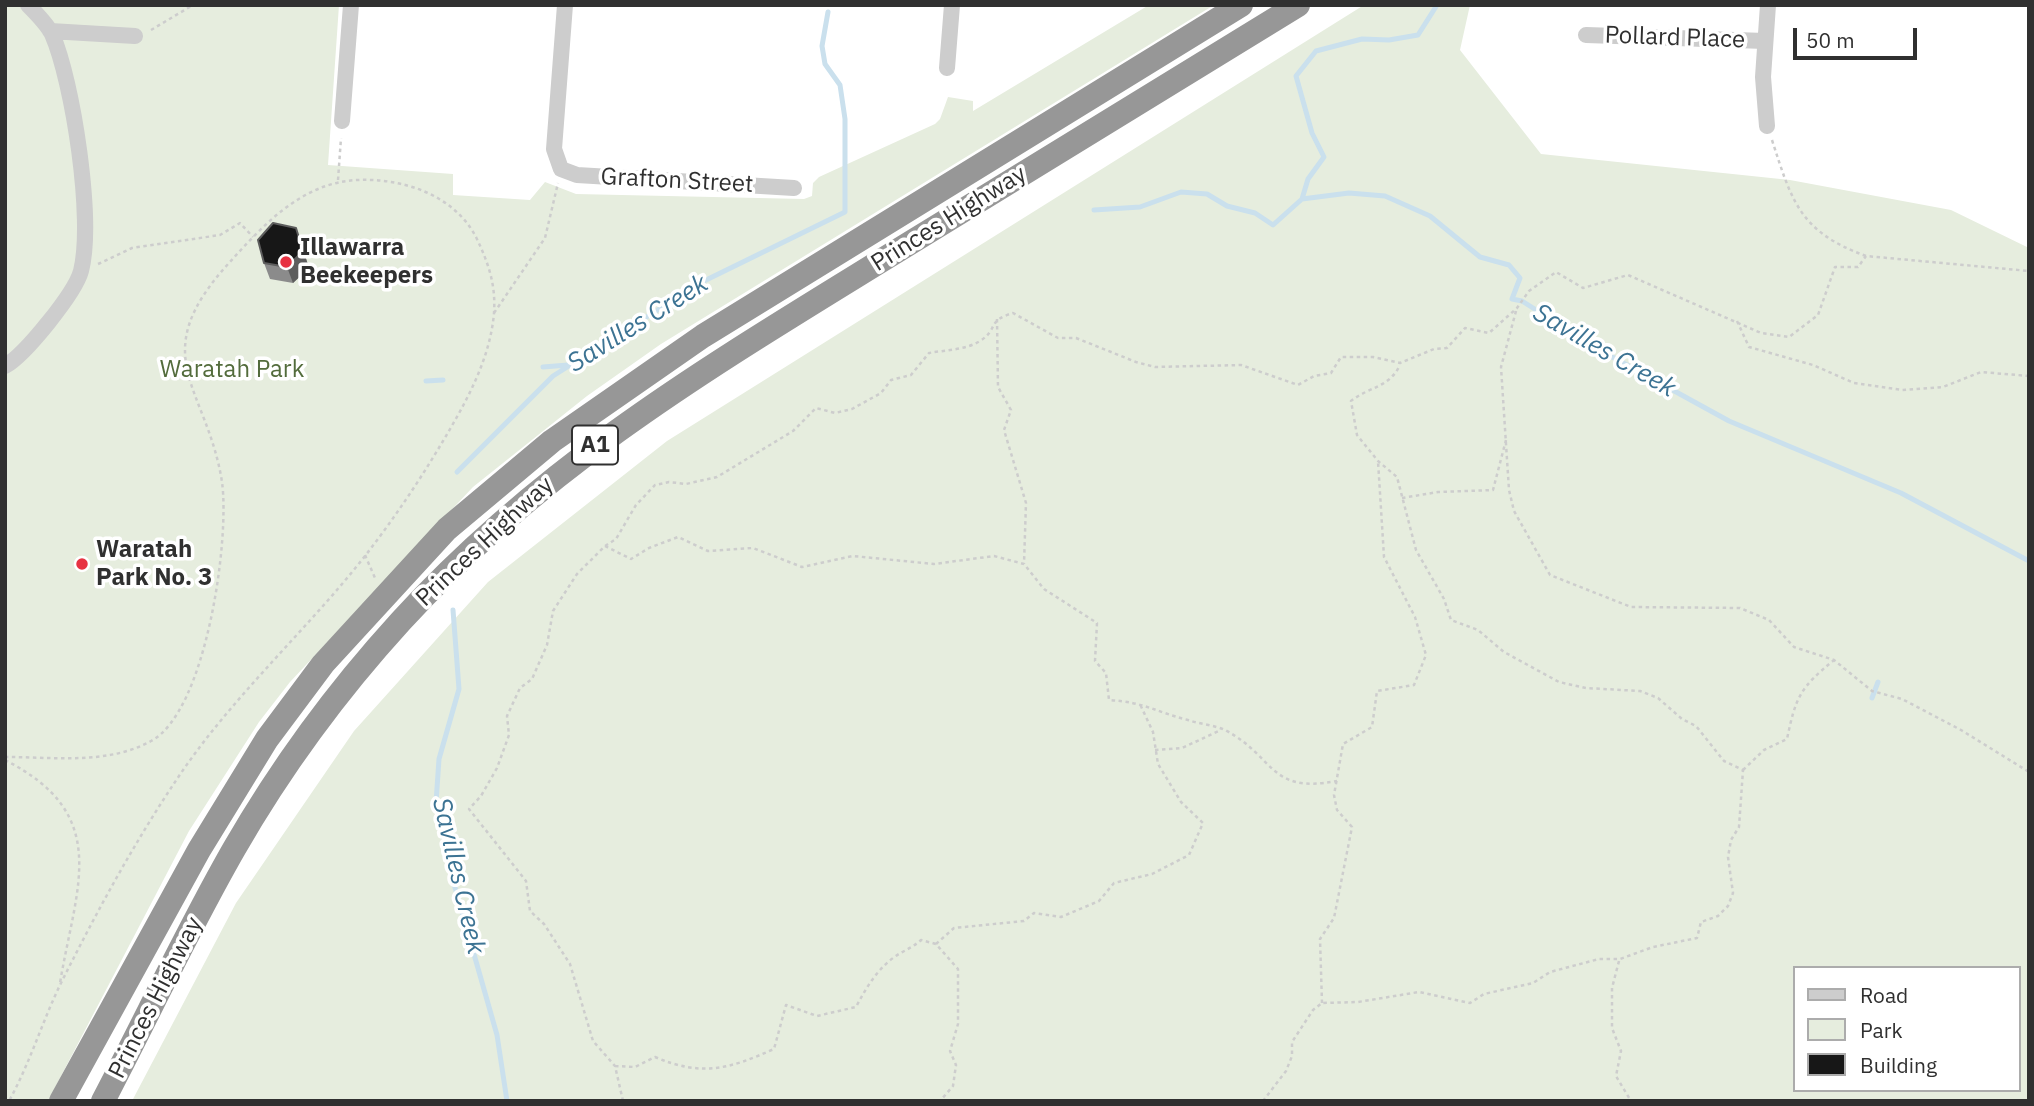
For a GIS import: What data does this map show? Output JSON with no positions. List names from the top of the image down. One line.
{"streets":{"highway":["Princes Highway","A1"],"street":["Pollard Place","Grafton Street"]},"water":["Savilles Creek"],"parks":["Waratah Park"],"places":["Illawarra Beekeepers","Waratah Park No. 3"],"legend":["Road","Park","Building"],"scale_bar":"50 m"}
